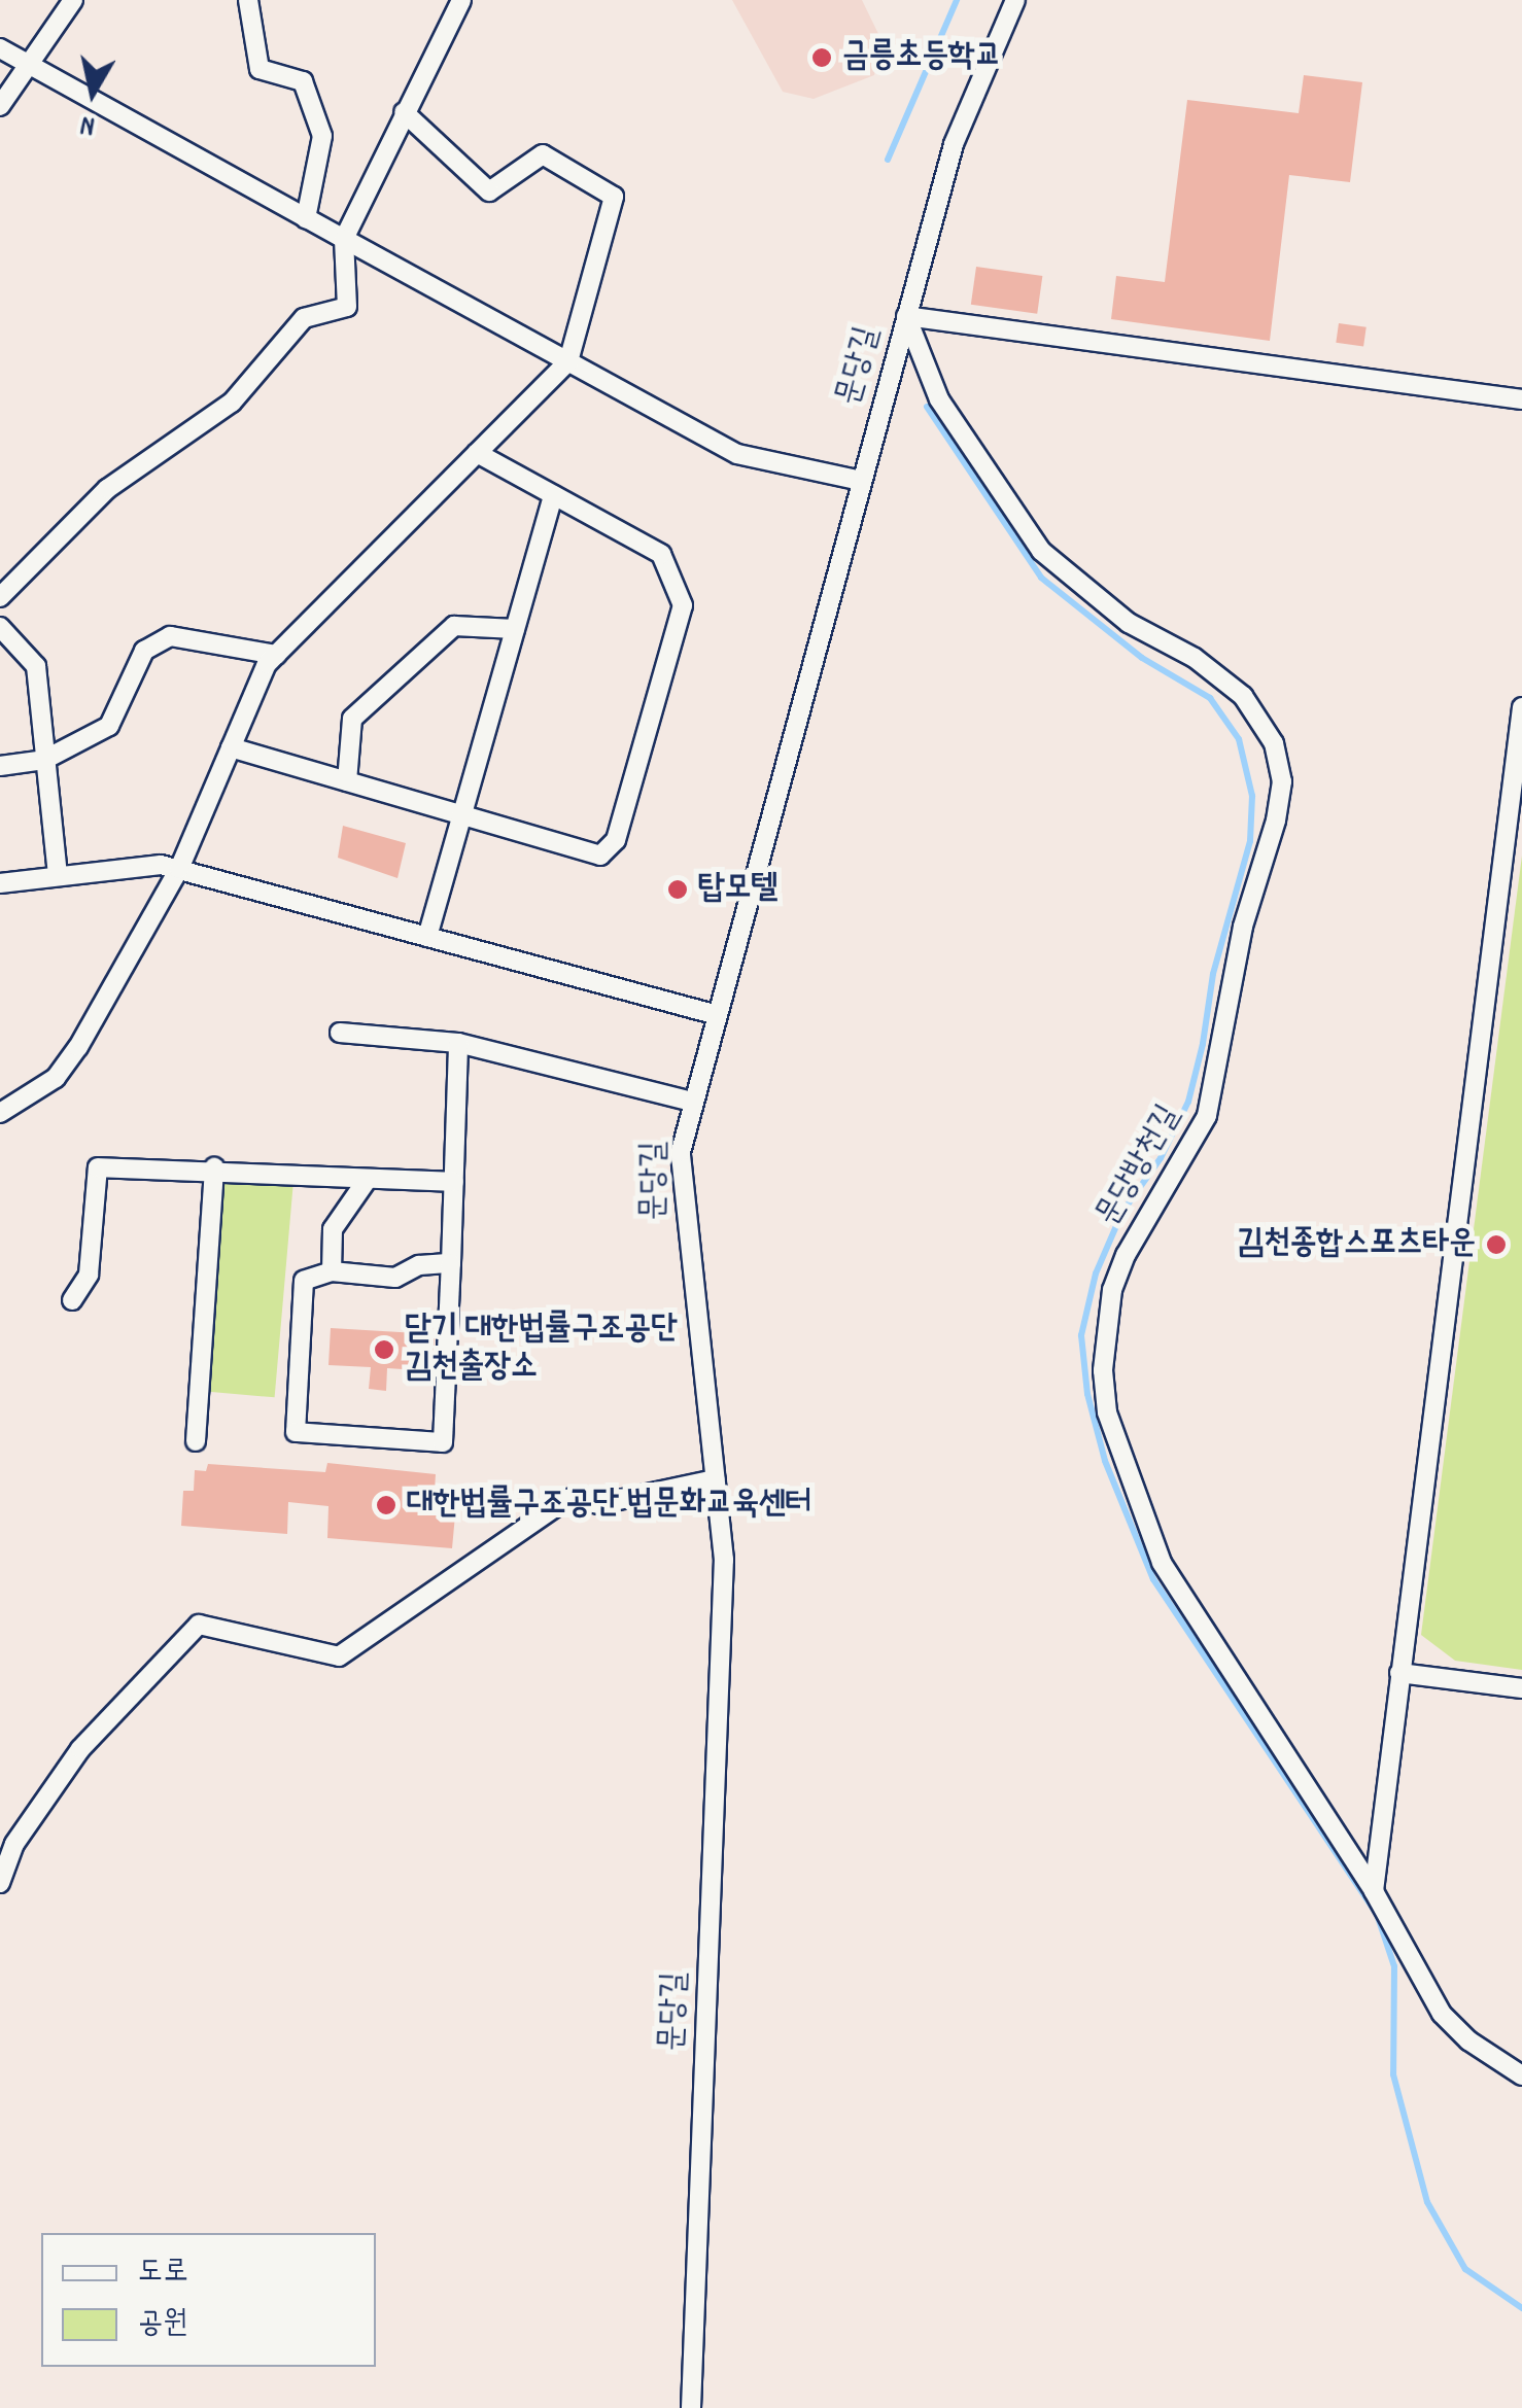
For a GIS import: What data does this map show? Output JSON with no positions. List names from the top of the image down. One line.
{"streets":{"street":["문당길","문당방천길"]},"crossings":[["문당길","문당방천길"]],"places":["금릉초등학교","탑모텔","김천종합스포츠타운","닫기 대한법률구조공단 김천출장소","대한법률구조공단 법문화교육센터"],"legend":["도로","공원"],"north":"bottom"}
